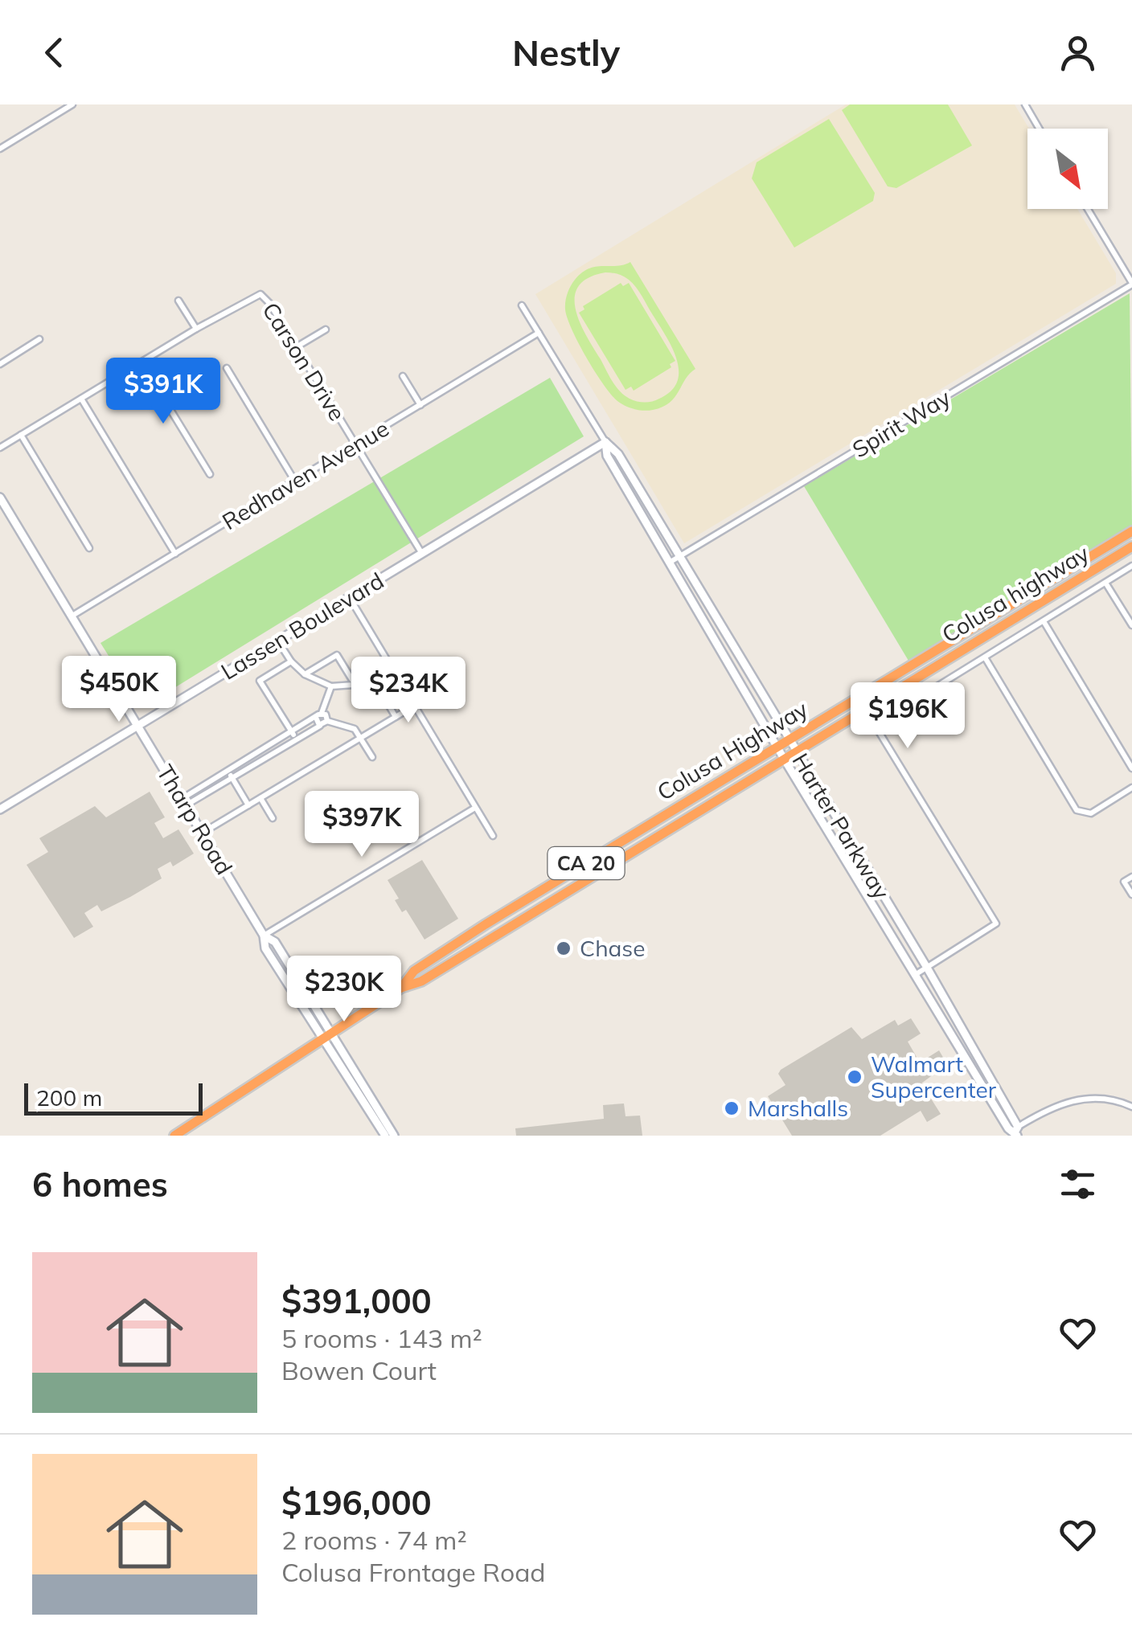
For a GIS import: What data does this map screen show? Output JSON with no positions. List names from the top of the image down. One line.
{"streets":{"highway":["Colusa highway","Colusa Highway","CA 20"],"street":["Carson Drive","Spirit Way","Redhaven Avenue","Lassen Boulevard","Tharp Road","Harter Parkway"]},"crossings":[["Carson Drive","Redhaven Avenue"],["Carson Drive","Lassen Boulevard"],["Spirit Way","Harter Parkway"],["Redhaven Avenue","Tharp Road"],["Redhaven Avenue","Harter Parkway"],["Colusa highway","Colusa Highway"],["Colusa highway","Harter Parkway"],["Lassen Boulevard","Tharp Road"],["Lassen Boulevard","Harter Parkway"],["Colusa Highway","Tharp Road"],["Colusa Highway","Harter Parkway"]],"places":["Chase","Walmart Supercenter","Marshalls"],"scale_bar":"200 m","north":"bottom right","page":{"header":"Nestly","price":["$391K","$450K","$234K","$196K","$397K","$230K"],"scale":"200 m","heading":"6 homes","list":[{"name":"$391,000","note":"5 rooms · 143 m² · Bowen Court"},{"name":"$196,000","note":"2 rooms · 74 m² · Colusa Frontage Road"}]}}
